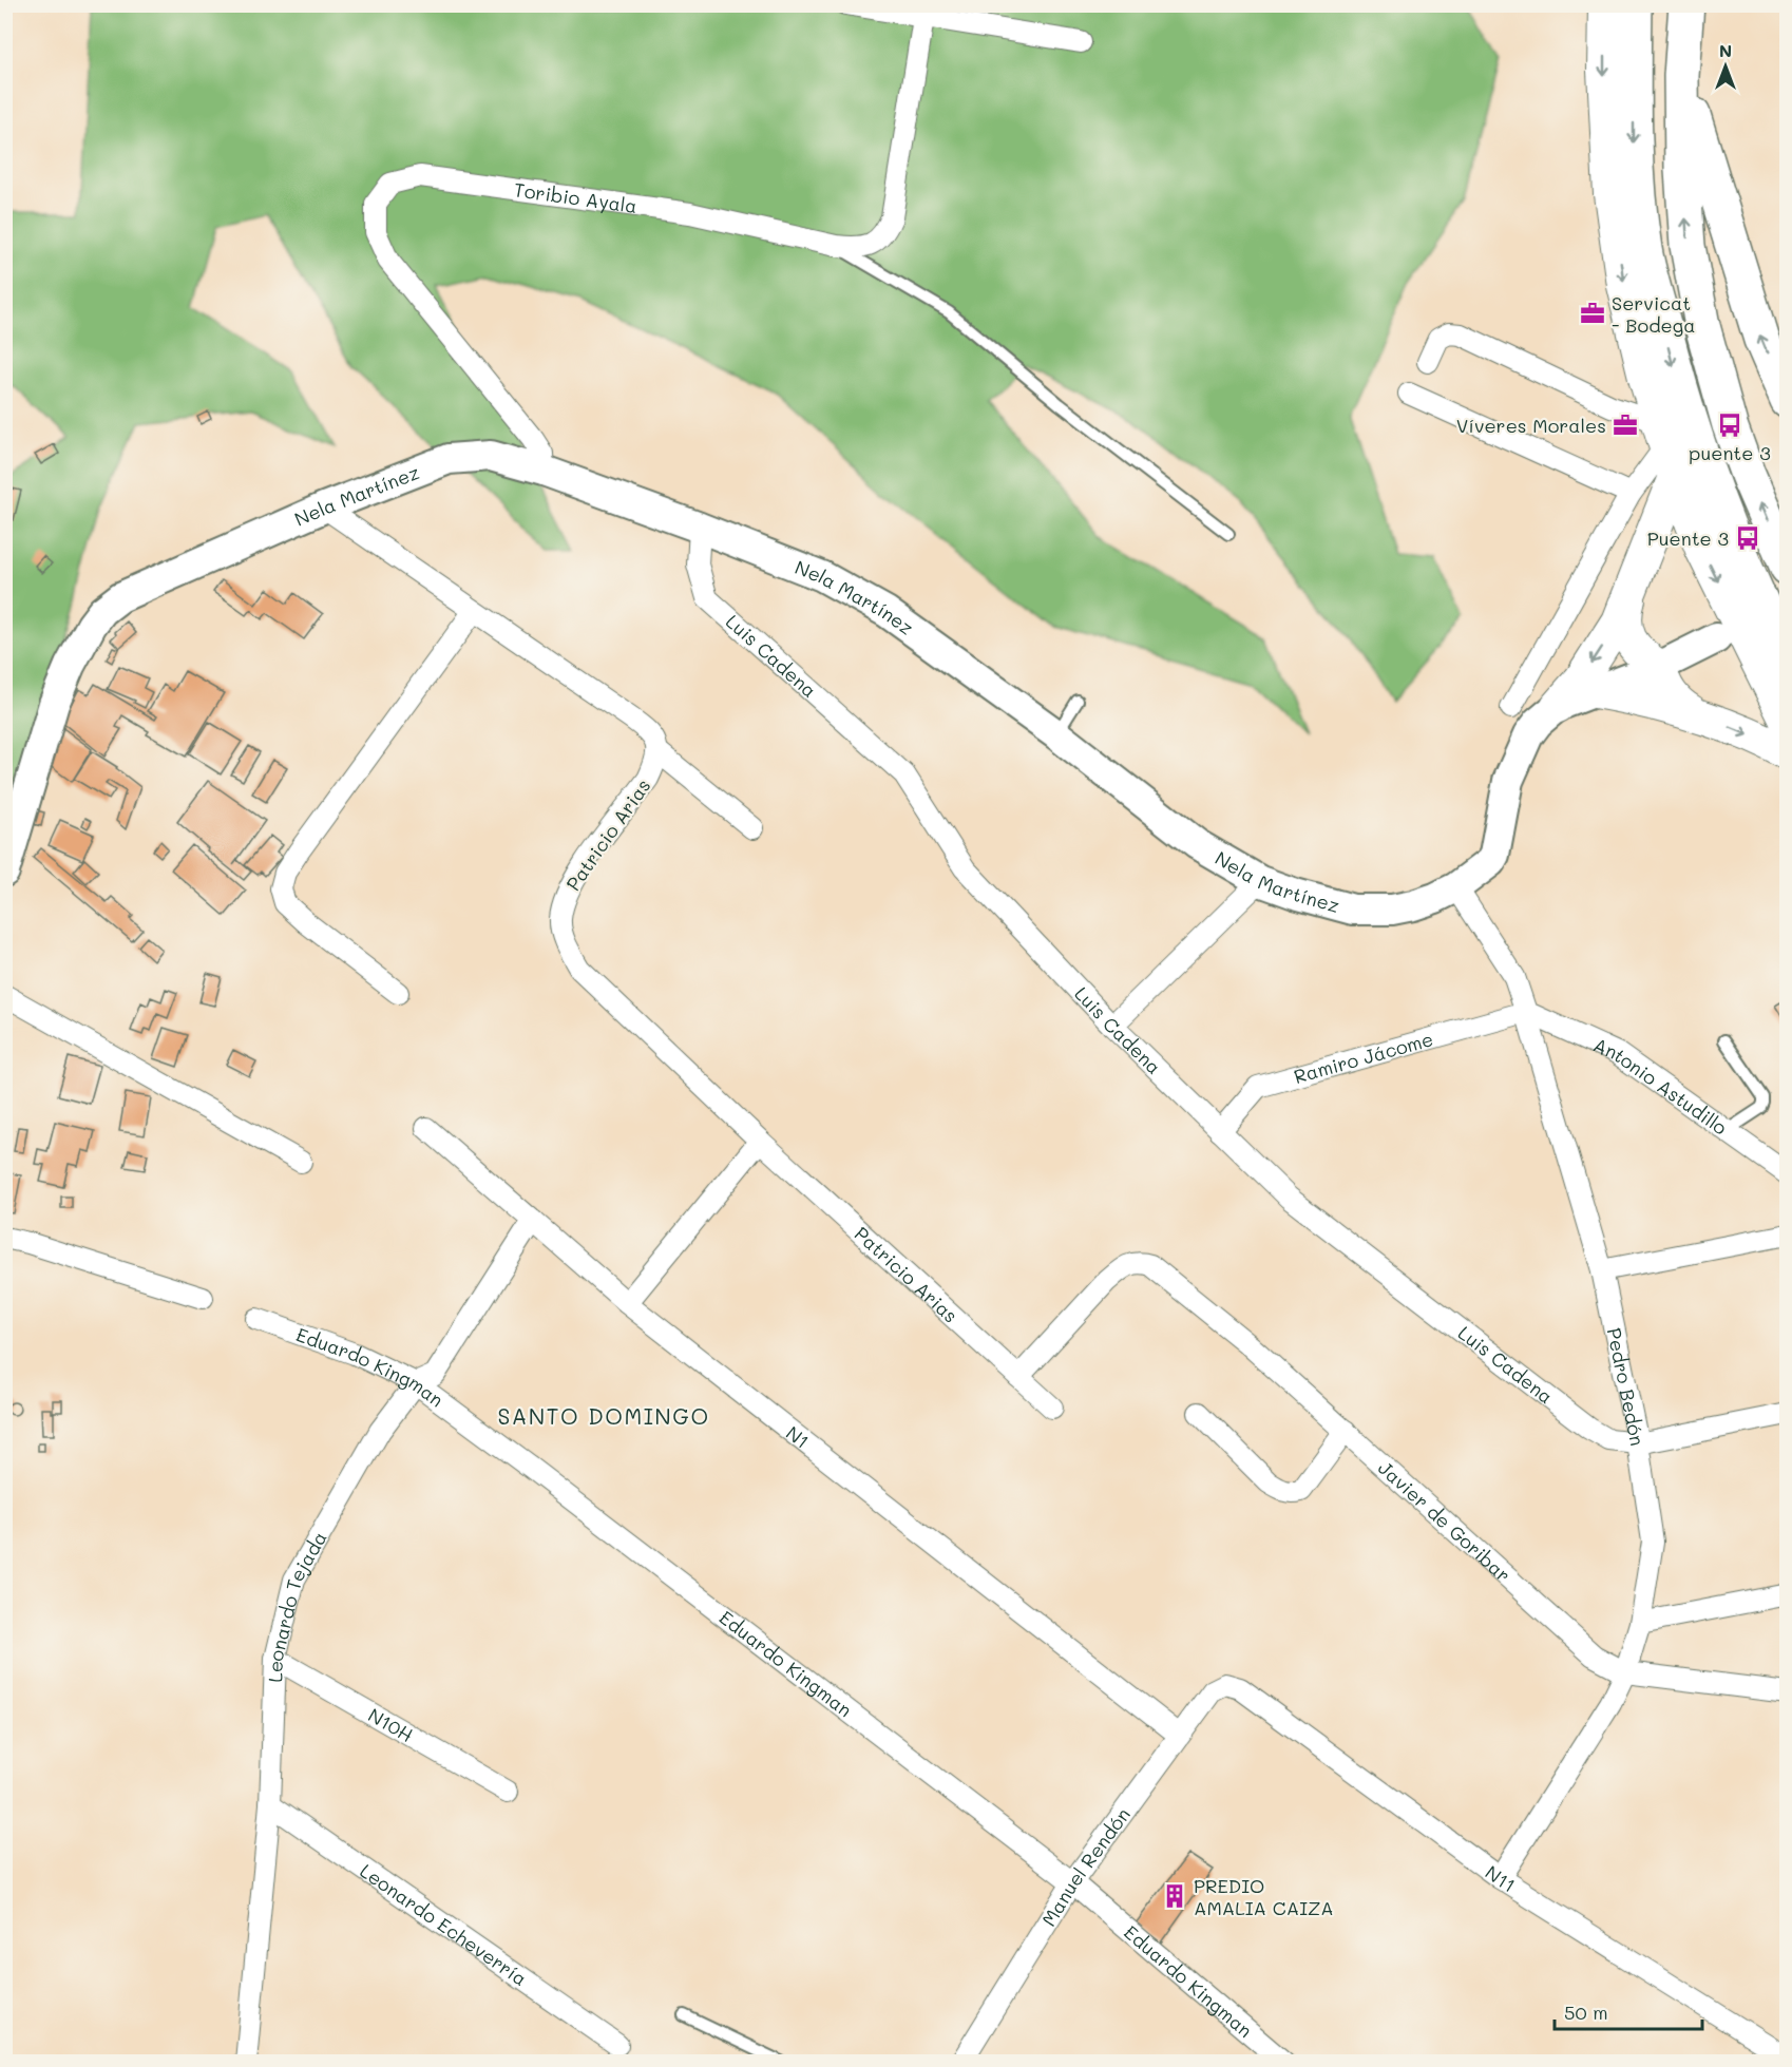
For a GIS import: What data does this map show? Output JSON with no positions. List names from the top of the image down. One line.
{"streets":{"main road":["Nela Martínez"],"street":["Toribio Ayala","Luis Cadena","Patricio Arias","Ramiro Jácome","Antonio Astudillo","Eduardo Kingman","Pedro Bedón","N1","Javier de Goribar","Leonardo Tejada","N10H","Manuel Rendón","N11","Leonardo Echeverría"]},"crossings":[["Toribio Ayala","Nela Martínez"],["Nela Martínez","Luis Cadena"],["Nela Martínez","Pedro Bedón"],["Luis Cadena","Ramiro Jácome"],["Luis Cadena","Pedro Bedón"],["Patricio Arias","Javier de Goribar"],["Ramiro Jácome","Antonio Astudillo"],["Ramiro Jácome","Pedro Bedón"],["Antonio Astudillo","Pedro Bedón"],["Eduardo Kingman","Leonardo Tejada"],["Eduardo Kingman","Manuel Rendón"],["Pedro Bedón","Javier de Goribar"],["Pedro Bedón","N11"],["N1","Leonardo Tejada"],["N1","Manuel Rendón"],["Leonardo Tejada","N10H"],["Leonardo Tejada","Leonardo Echeverría"],["Manuel Rendón","N11"]],"districts":["SANTO DOMINGO"],"places":{"office":["Servicat - Bodega","Víveres Morales"],"bus stop":["puente 3","Puente 3"],"building":["PREDIO AMALIA CAIZA"]},"scale_bar":"50 m","north":"top"}
